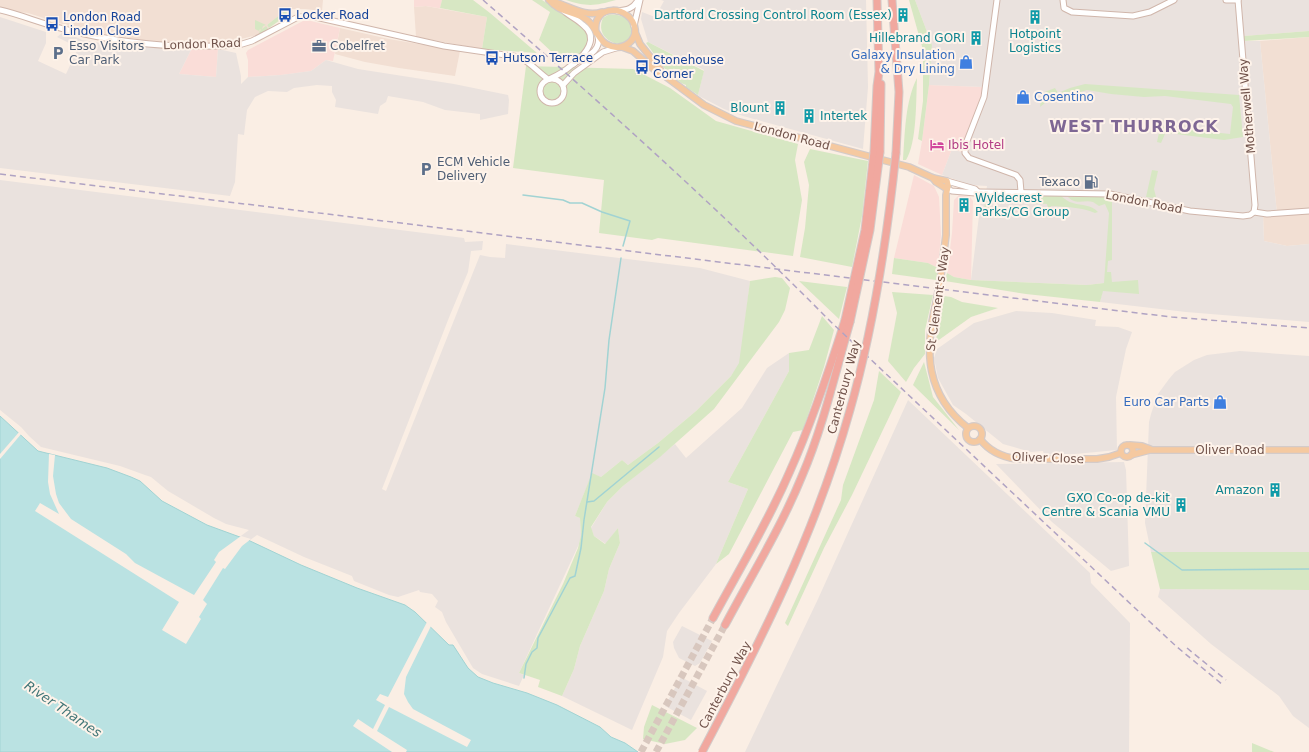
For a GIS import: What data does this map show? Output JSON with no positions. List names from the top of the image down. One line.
{"streets":{"highway":["Canterbury Way"],"main road":["London Road","St Clement's Way","Oliver Road","Oliver Close"],"street":["Motherwell Way"]},"crossings":[["London Road","Motherwell Way"],["London Road","St Clement's Way"],["St Clement's Way","Oliver Close"],["Oliver Road","Oliver Close"]],"districts":["WEST THURROCK"],"water":["River Thames"],"places":{"bus stop":["Locker Road","London Road Lindon Close","Hutson Terrace","Stonehouse Corner"],"building":["Dartford Crossing Control Room (Essex)","Hotpoint Logistics","Hillebrand GORI","Blount","Intertek","Wyldecrest Parks/CG Group","Amazon","GXO Co-op de-kit Centre & Scania VMU"],"office":["Cobelfret"],"parking":["Esso Visitors Car Park","ECM Vehicle Delivery"],"shop":["Galaxy Insulation & Dry Lining","Cosentino","Euro Car Parts"],"hotel":["Ibis Hotel"],"fuel station":["Texaco"]}}
